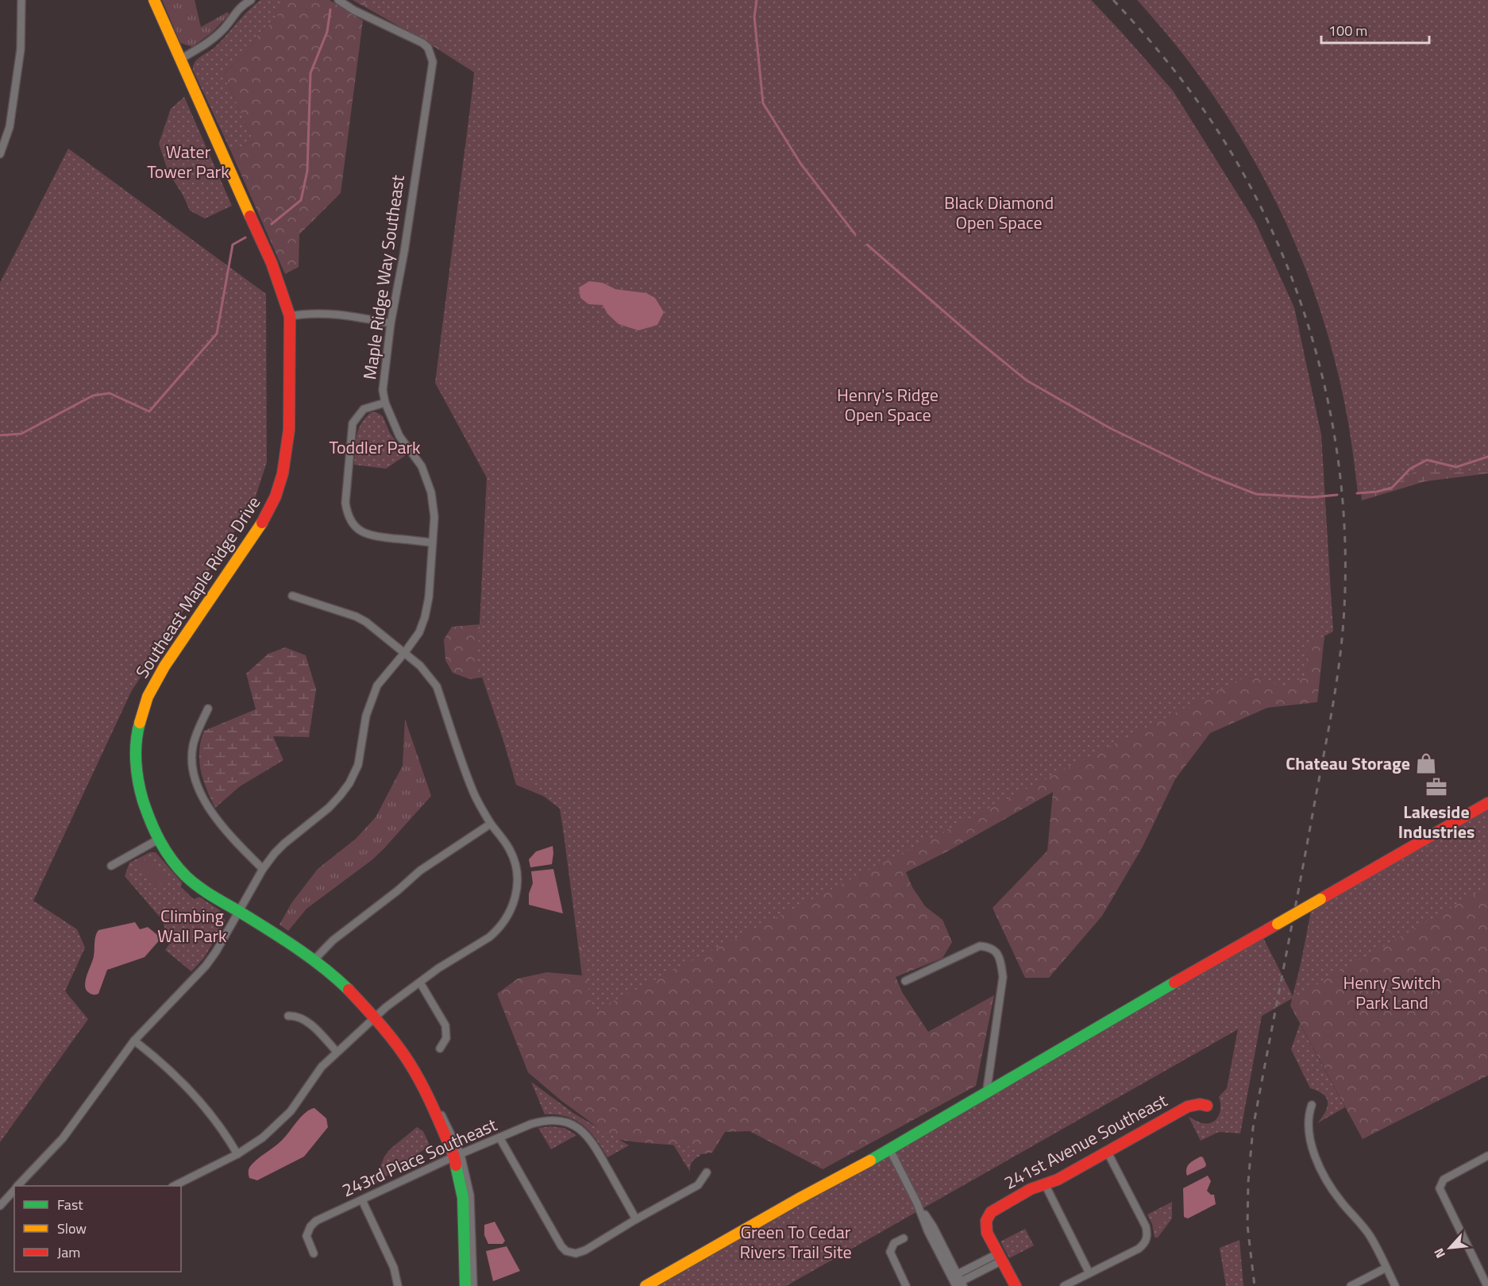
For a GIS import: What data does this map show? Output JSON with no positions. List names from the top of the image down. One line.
{"streets":{"street":["Maple Ridge Way Southeast","Southeast Maple Ridge Drive","241st Avenue Southeast","243rd Place Southeast"]},"crossings":[["Maple Ridge Way Southeast","Southeast Maple Ridge Drive"],["Southeast Maple Ridge Drive","243rd Place Southeast"]],"parks":["Water Tower Park","Black Diamond Open Space","Henry's Ridge Open Space","Toddler Park","Climbing Wall Park","Henry Switch Park Land","Green To Cedar Rivers Trail Site"],"places":{"shop":["Chateau Storage"],"office":["Lakeside Industries"]},"legend":["Fast","Slow","Jam"],"scale_bar":"100 m","north":"bottom left"}
